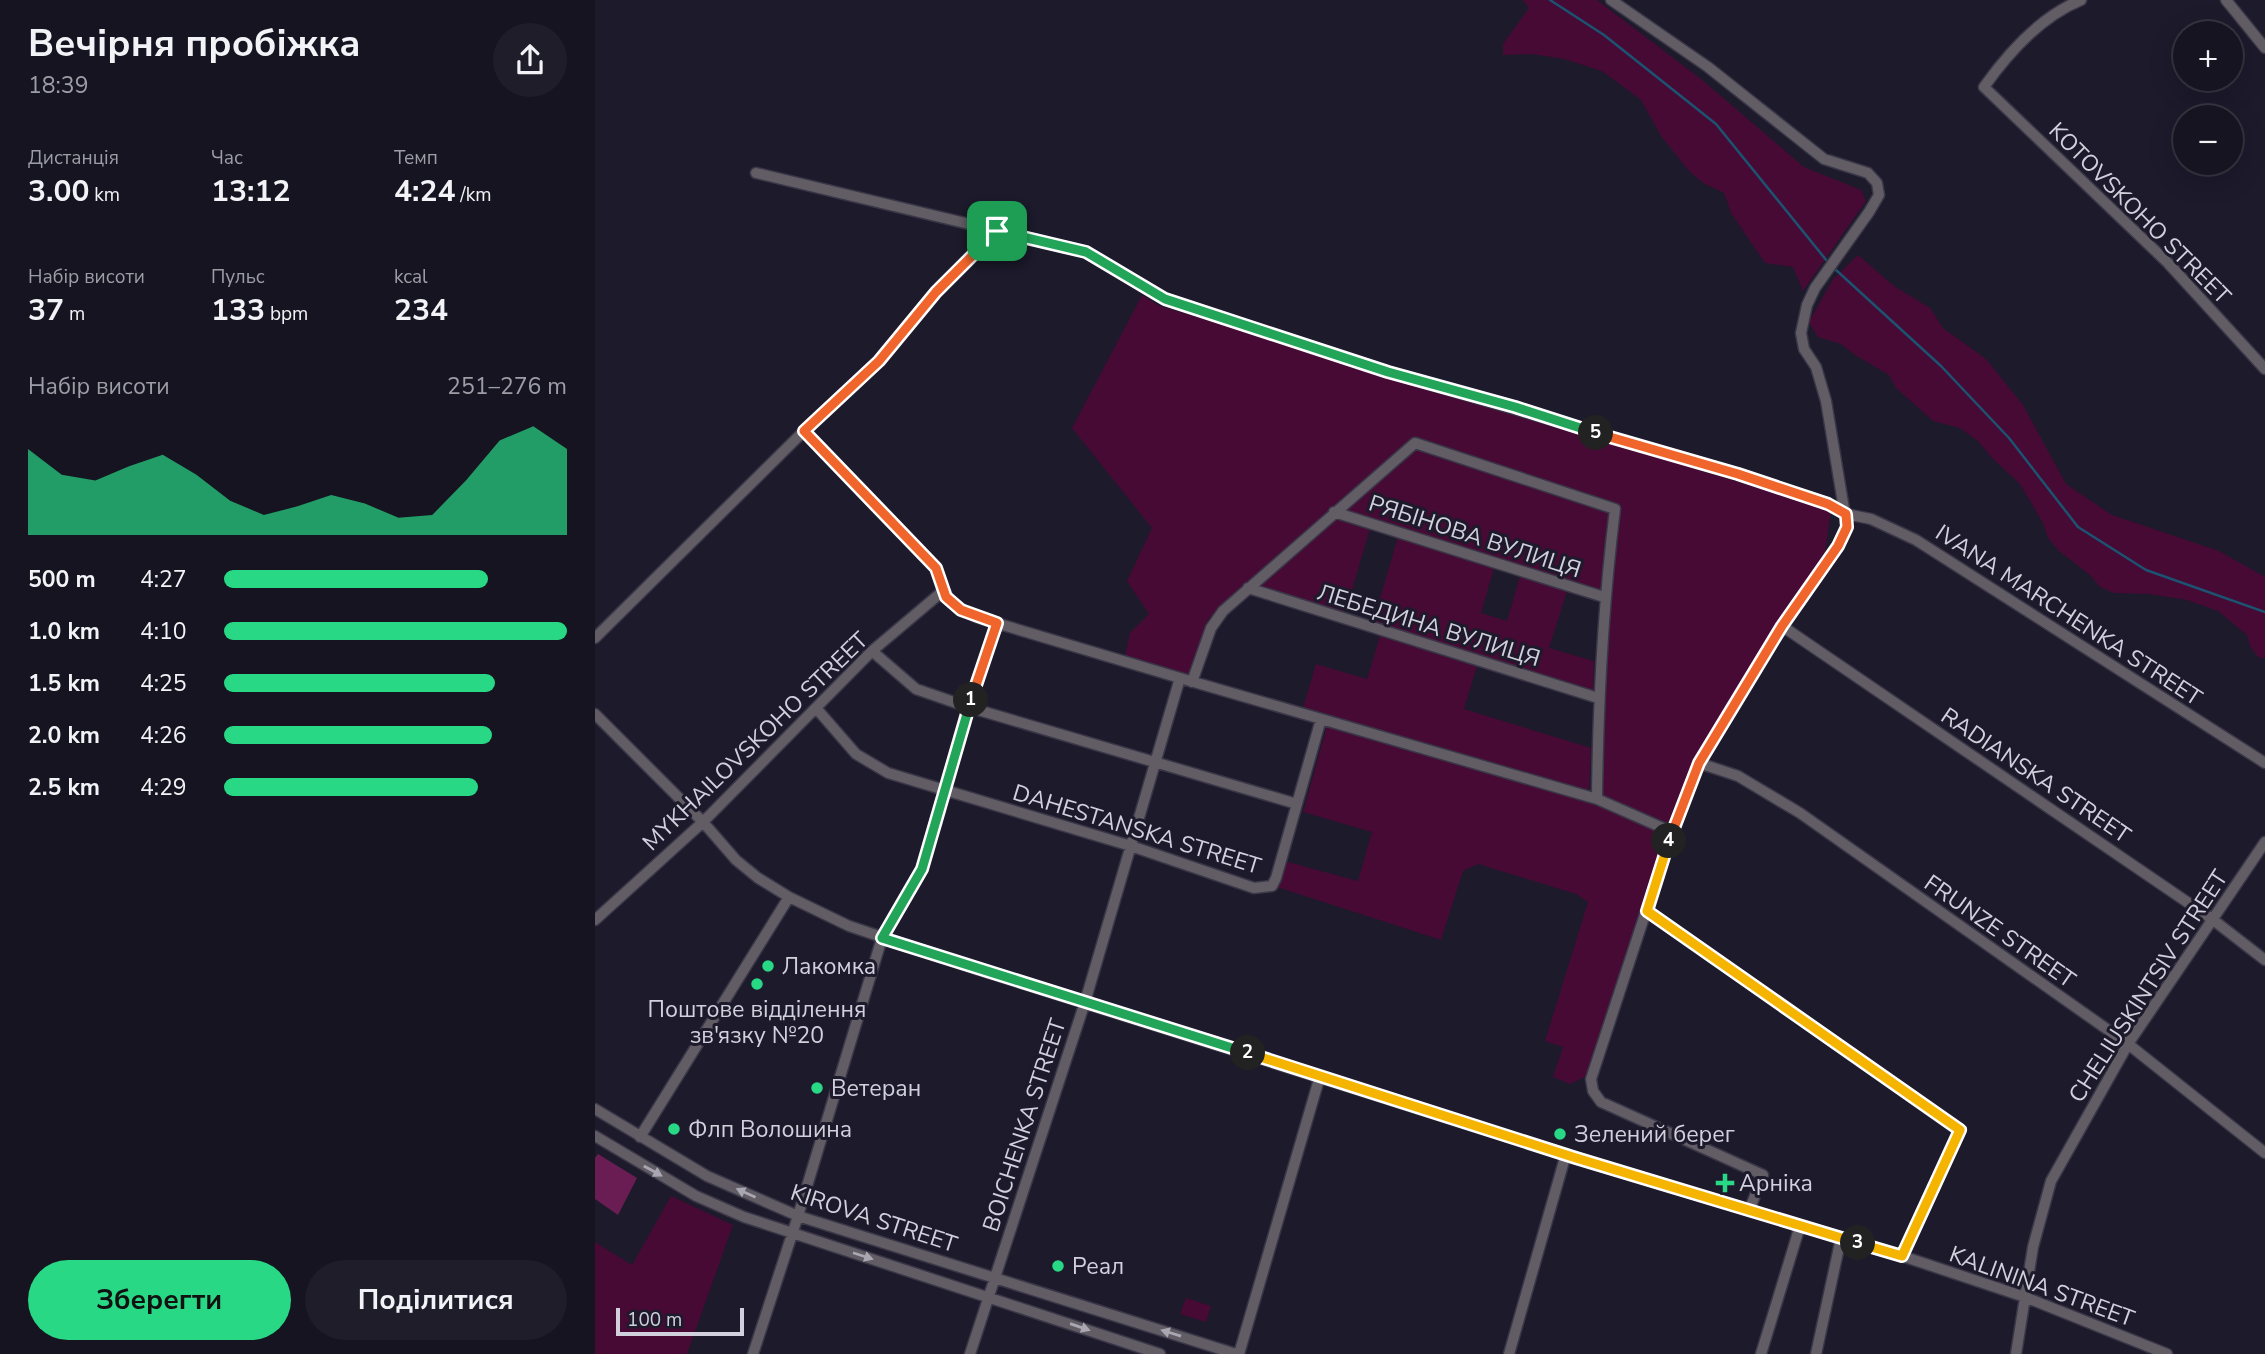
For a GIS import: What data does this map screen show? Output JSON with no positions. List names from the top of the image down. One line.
{"streets":{"street":["KOTOVSKOHO STREET","РЯБІНОВА ВУЛИЦЯ","IVANA MARCHENKA STREET","ЛЕБЕДИНА ВУЛИЦЯ","MYKHAILOVSKOHO STREET","RADIANSKA STREET","DAHESTANSKA STREET","FRUNZE STREET","CHELIUSKINTSIV STREET","BOICHENKA STREET","KIROVA STREET","KALININA STREET"]},"crossings":[["MYKHAILOVSKOHO STREET","DAHESTANSKA STREET"],["RADIANSKA STREET","CHELIUSKINTSIV STREET"],["DAHESTANSKA STREET","BOICHENKA STREET"],["FRUNZE STREET","CHELIUSKINTSIV STREET"],["CHELIUSKINTSIV STREET","KALININA STREET"],["BOICHENKA STREET","KIROVA STREET"]],"places":{"other":["Лакомка","Поштове відділення зв'язку №20","Ветеран","Флп Волошина","Зелений берег","Реал"],"health":["Арніка"]},"scale_bar":"100 m","page":{"heading":["Вечірня пробіжка","18:39"],"map_buttons":["+","−"],"stats":[["Дистанція","3.00 km"],["Час","13:12"],["Темп","4:24 /km"],["Набір висоти","37 m"],["Пульс","133 bpm"],["kcal","234"]],"chart":["Набір висоти","251–276 m"],"pins":["5","1","4","2","3"],"list":[{"name":"500 m","note":"4:27"},{"name":"1.0 km","note":"4:10"},{"name":"1.5 km","note":"4:25"},{"name":"2.0 km","note":"4:26"},{"name":"2.5 km","note":"4:29"}],"buttons":["Зберегти","Поділитися"],"scale":"100 m"}}
